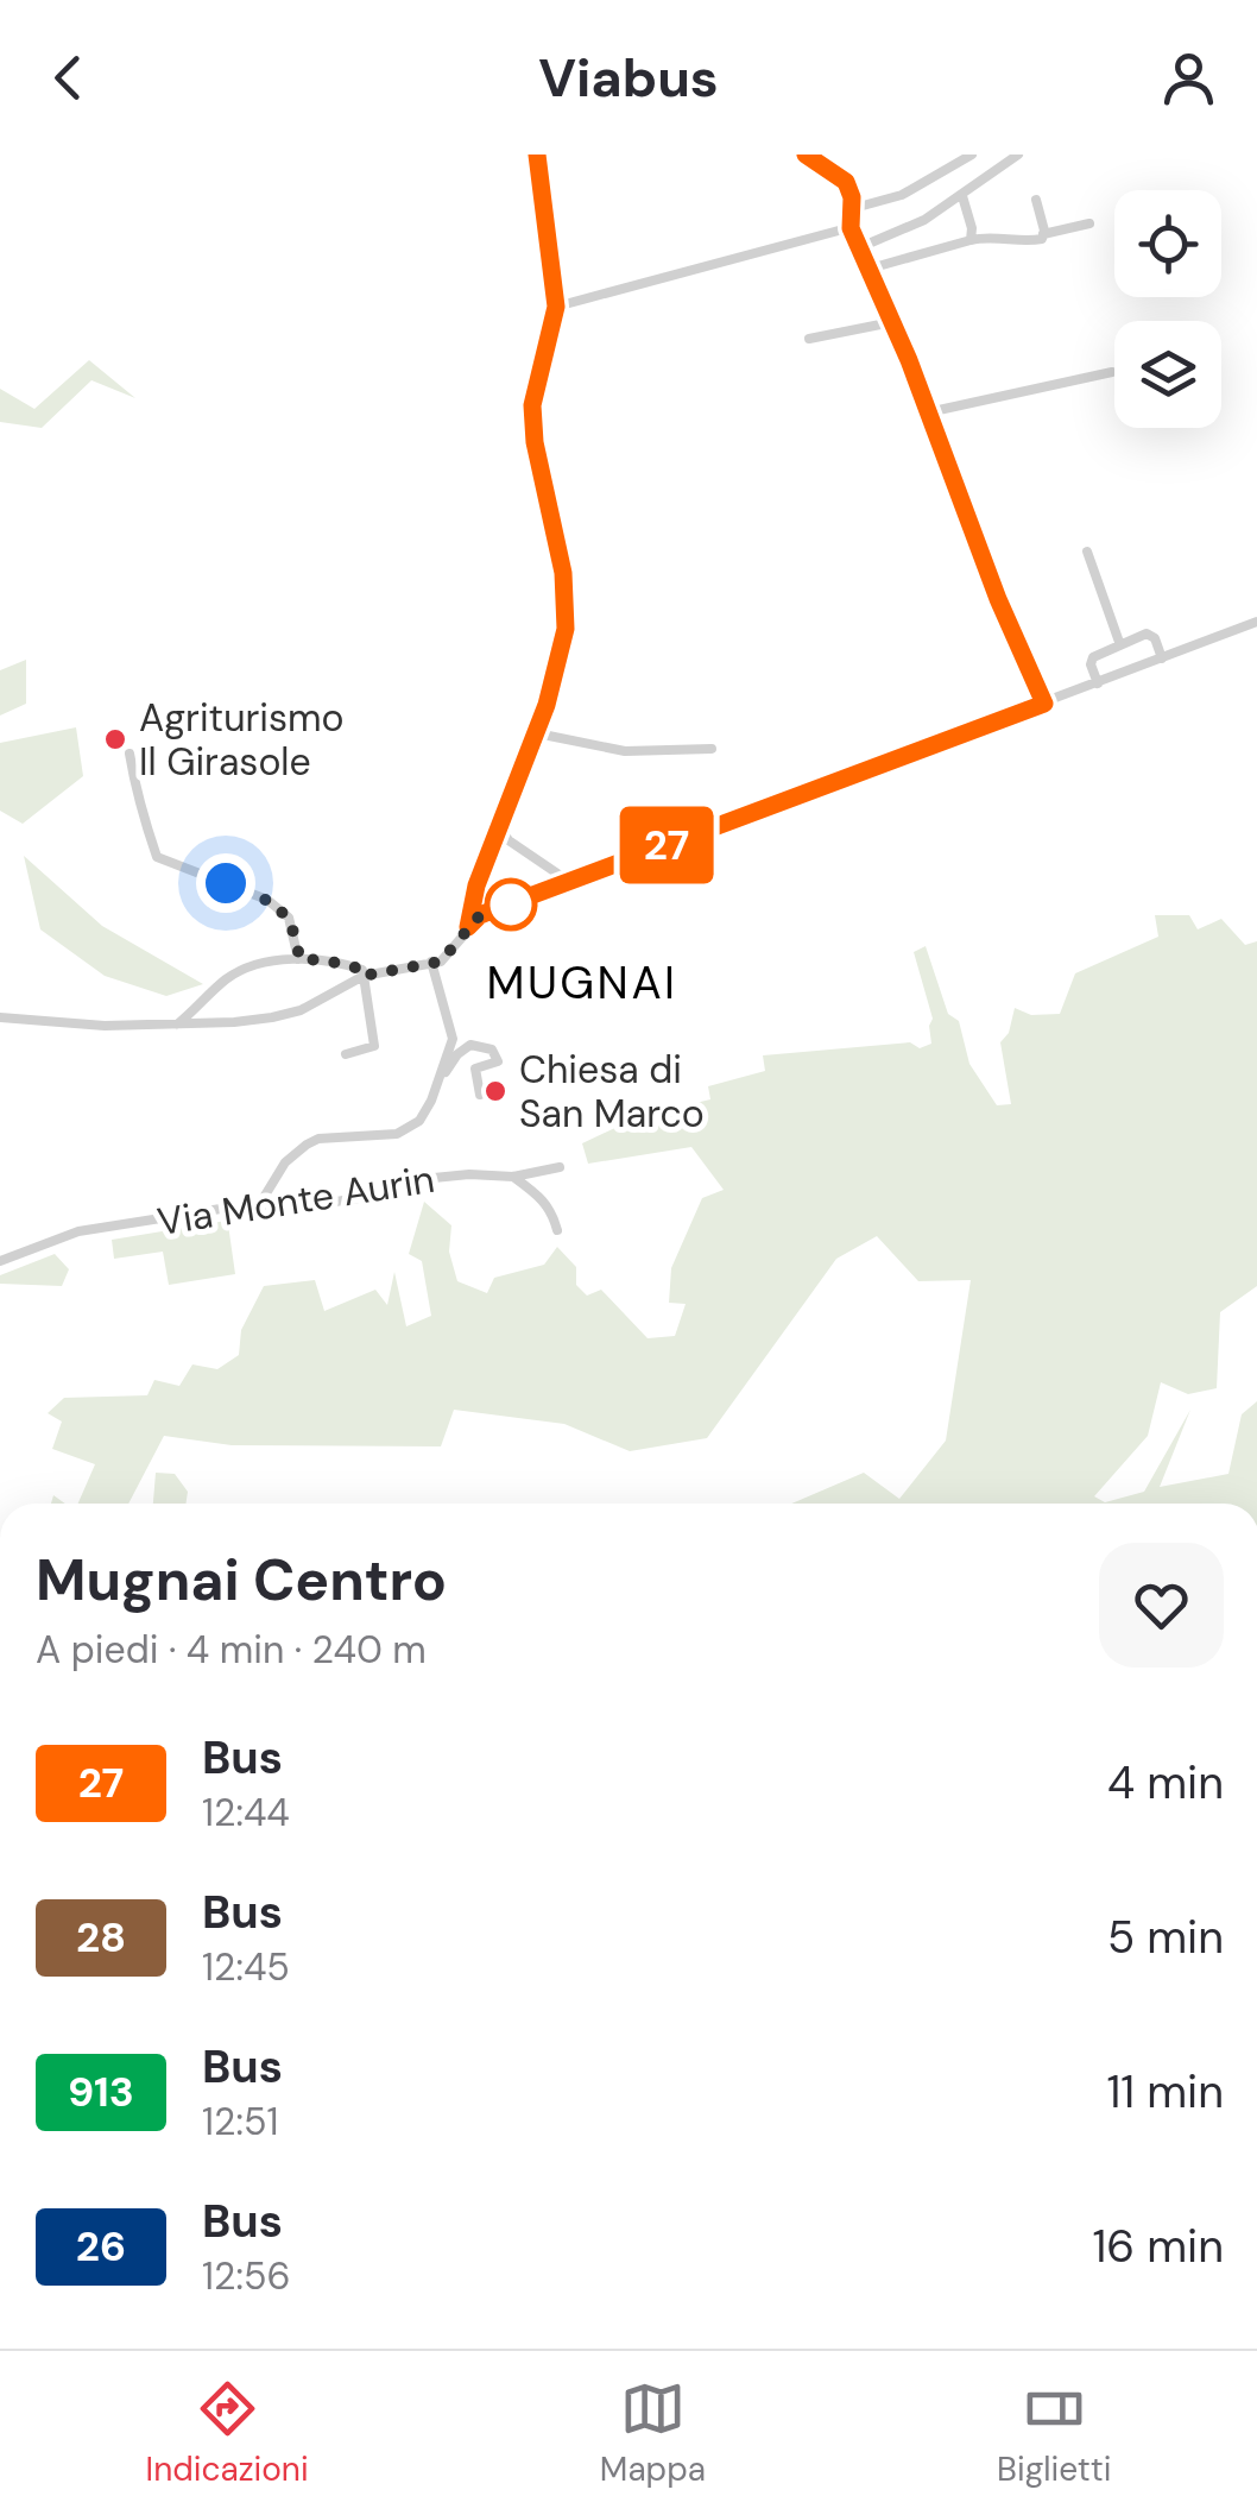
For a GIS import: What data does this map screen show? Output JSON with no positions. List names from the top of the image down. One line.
{"streets":{"street":["Via Monte Aurin"]},"districts":["MUGNAI"],"places":["Agriturismo Il Girasole","Chiesa di San Marco"],"lines":["bus line 27"],"page":{"header":"Viabus","on_map":"27","heading":["Mugnai Centro","A piedi · 4 min · 240 m"],"list":[{"mark":"27","name":"Bus","note":"12:44","value":"4 min"},{"mark":"28","name":"Bus","note":"12:45","value":"5 min"},{"mark":"913","name":"Bus","note":"12:51","value":"11 min"},{"mark":"26","name":"Bus","note":"12:56","value":"16 min"}],"tabs":["Indicazioni","Mappa","Biglietti"]}}
